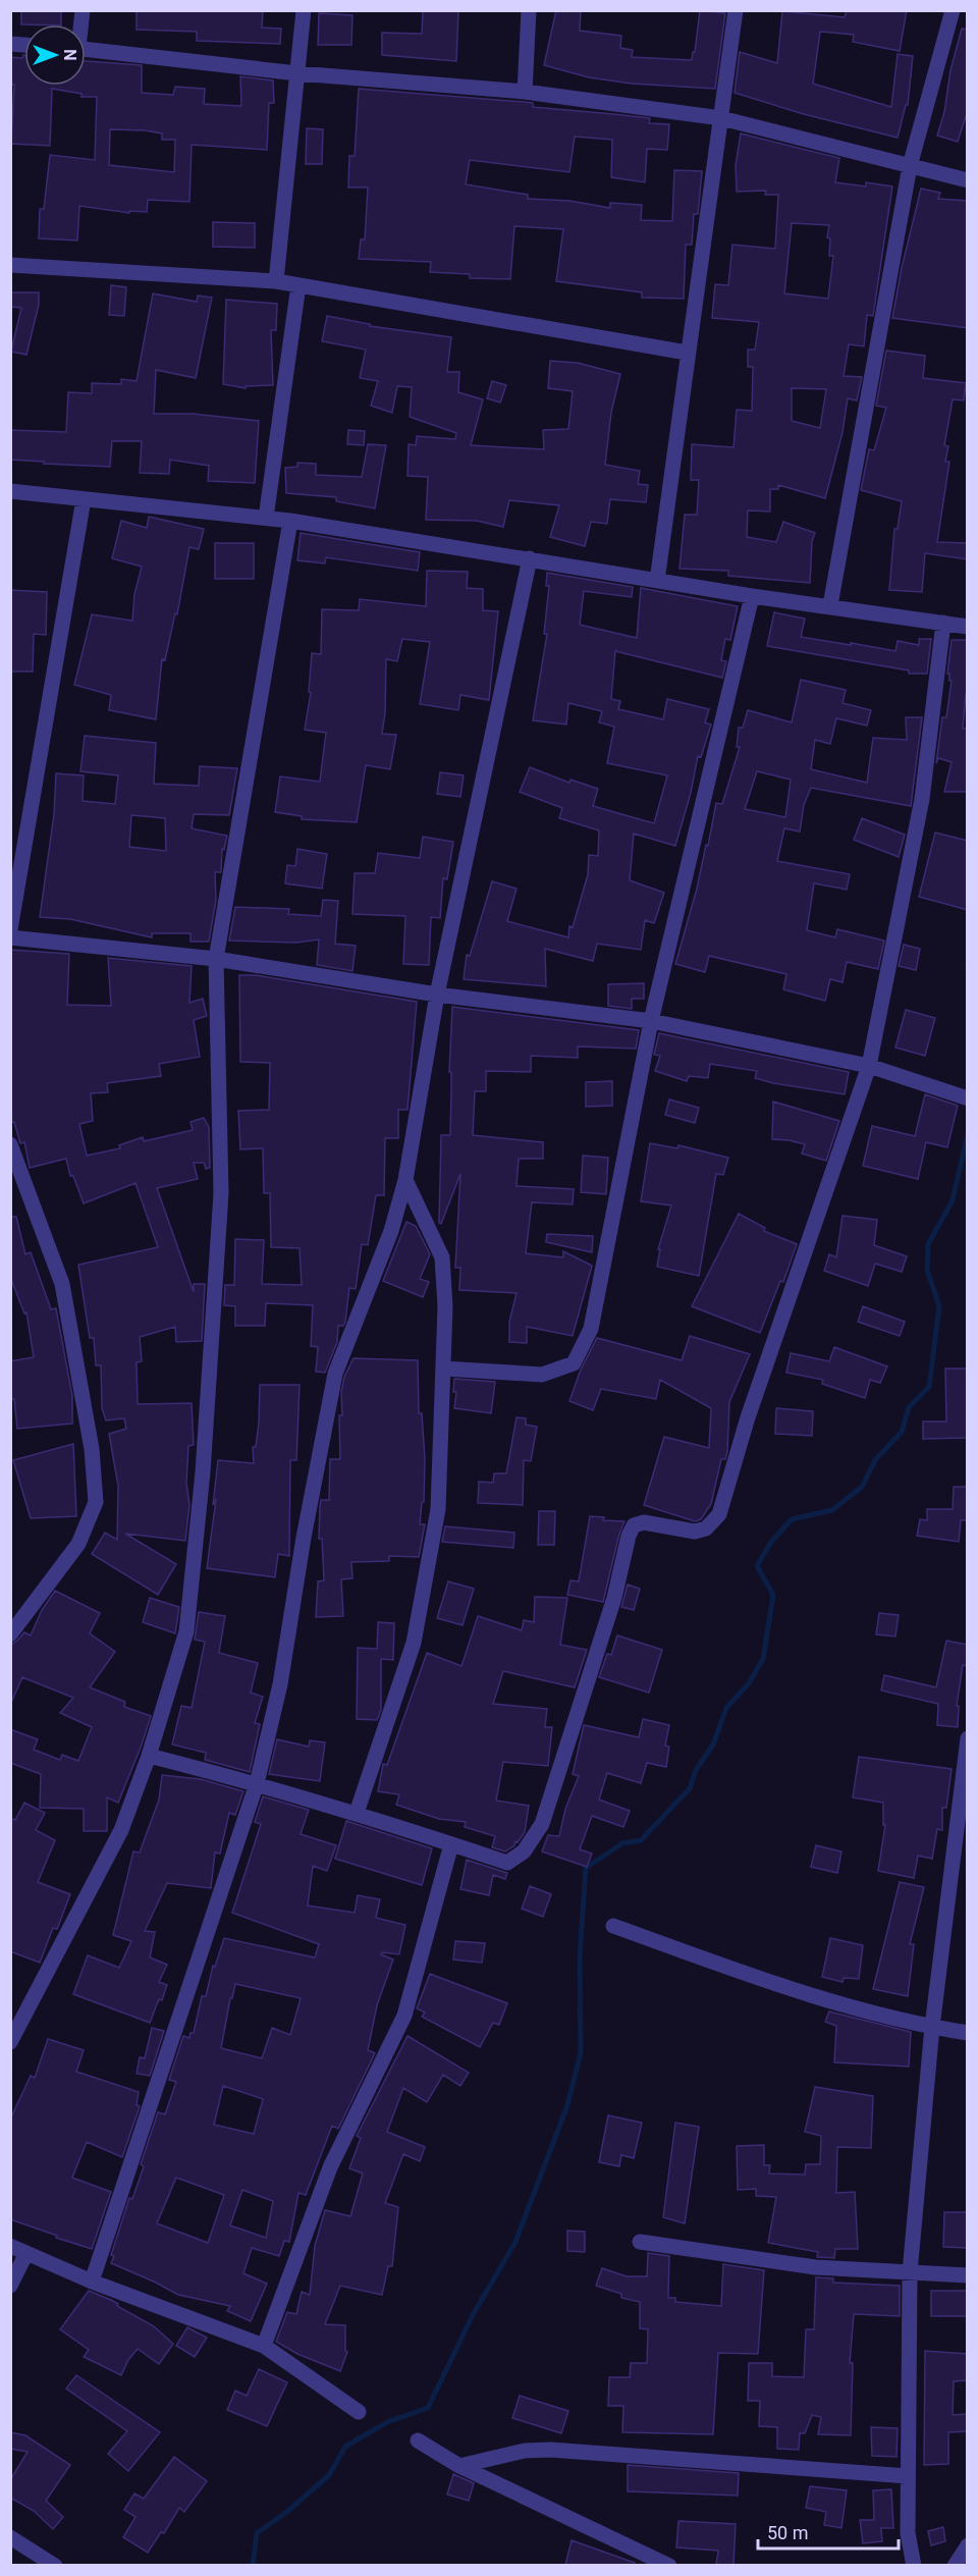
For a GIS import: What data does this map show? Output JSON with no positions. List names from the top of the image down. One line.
{"scale_bar":"50 m","north":"right"}
